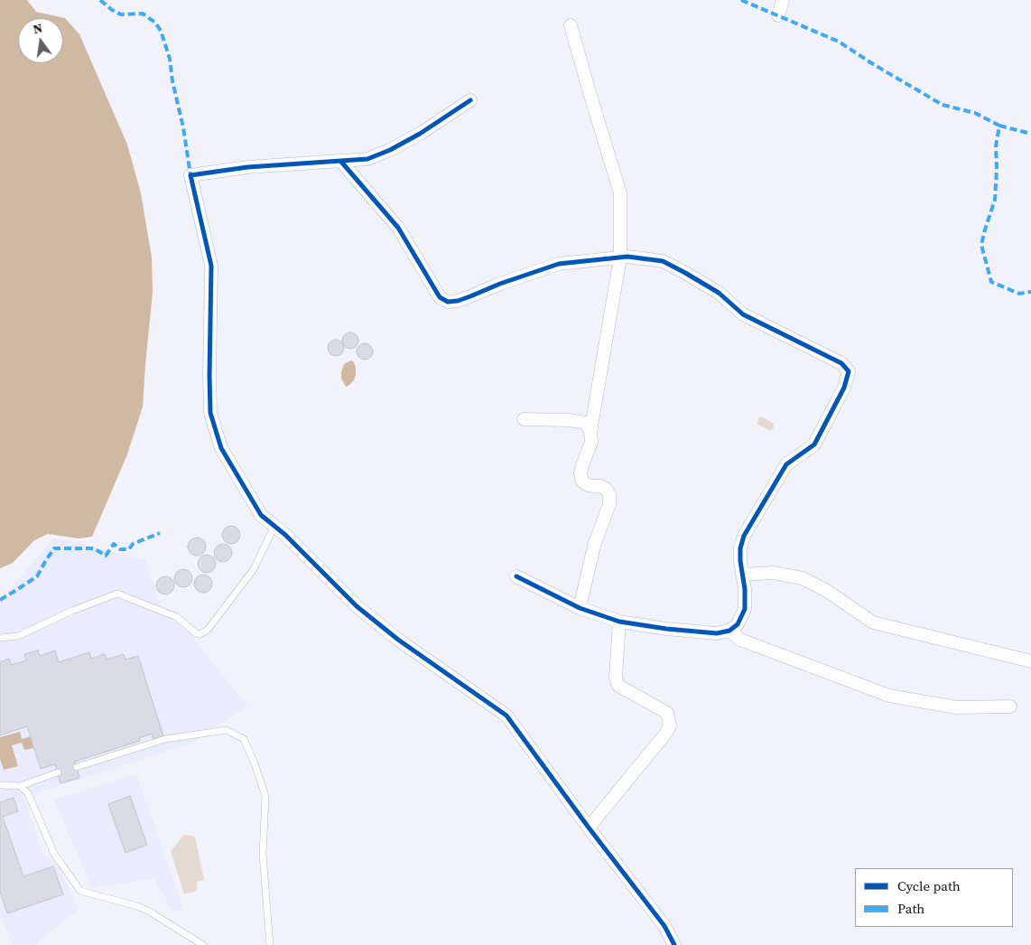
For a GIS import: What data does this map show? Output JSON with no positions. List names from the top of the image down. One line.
{"legend":["Cycle path","Path"],"north":"top"}
